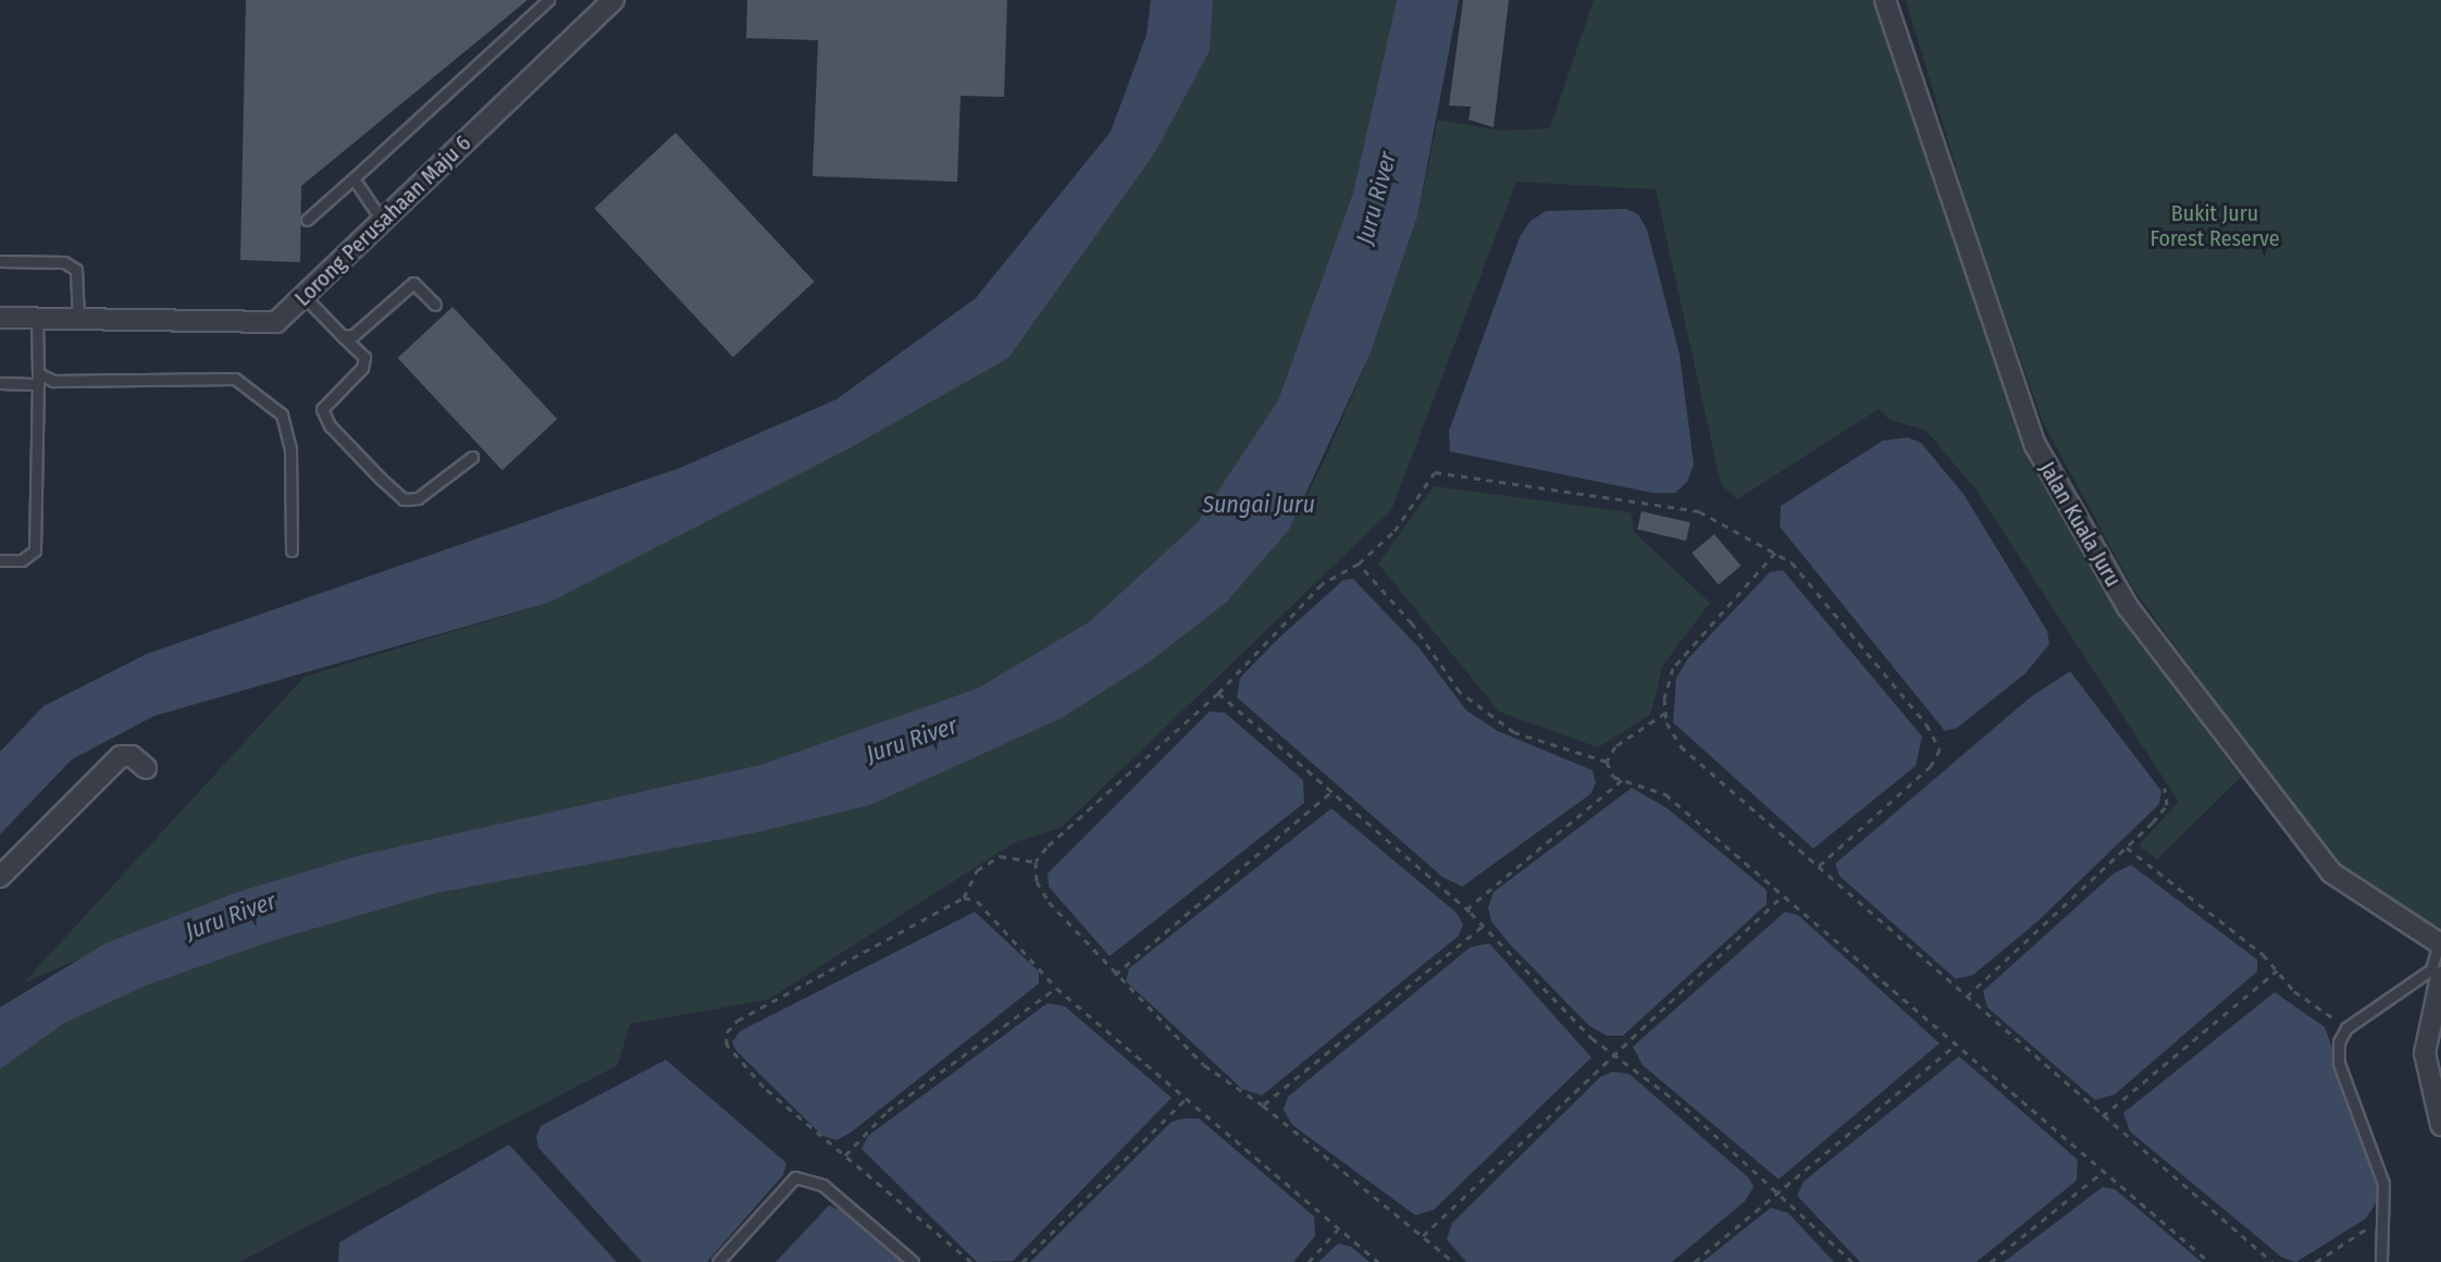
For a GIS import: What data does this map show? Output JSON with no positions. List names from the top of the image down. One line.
{"streets":{"street":["Lorong Perusahaan Maju 6","Jalan Kuala Juru"]},"water":["Juru River","Sungai Juru"],"parks":["Bukit Juru Forest Reserve"]}
